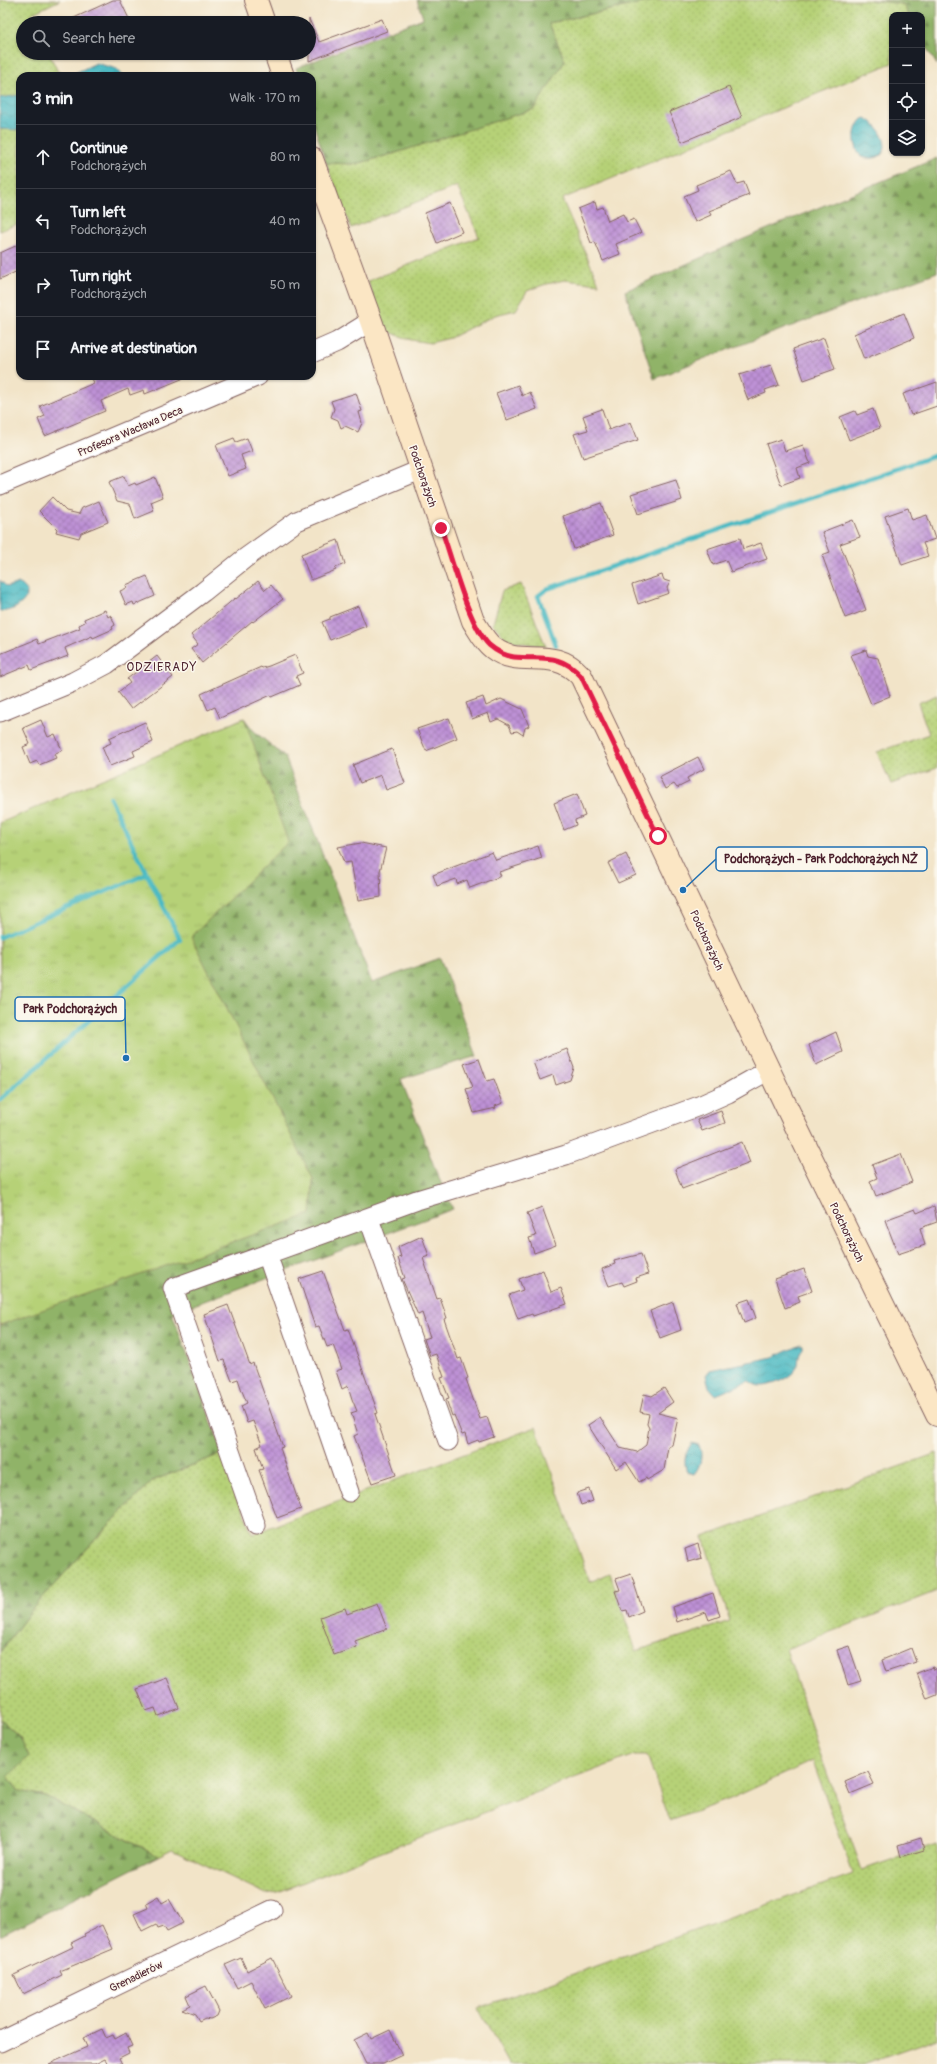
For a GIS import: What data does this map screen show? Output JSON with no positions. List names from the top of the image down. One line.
{"streets":{"street":["Profesora Wacława Deca","Podchorążych","Grenadierów"]},"districts":["ODZIERADY"],"places":["Podchorążych - Park Podchorążych NŻ","Park Podchorążych"],"page":{"map_buttons":["+","−"],"search":"Search here","heading":["3 min","Walk · 170 m"],"list":[["Continue","Podchorążych","80 m"],["Turn left","Podchorążych","40 m"],["Turn right","Podchorążych","50 m"],"Arrive at destination"]}}
